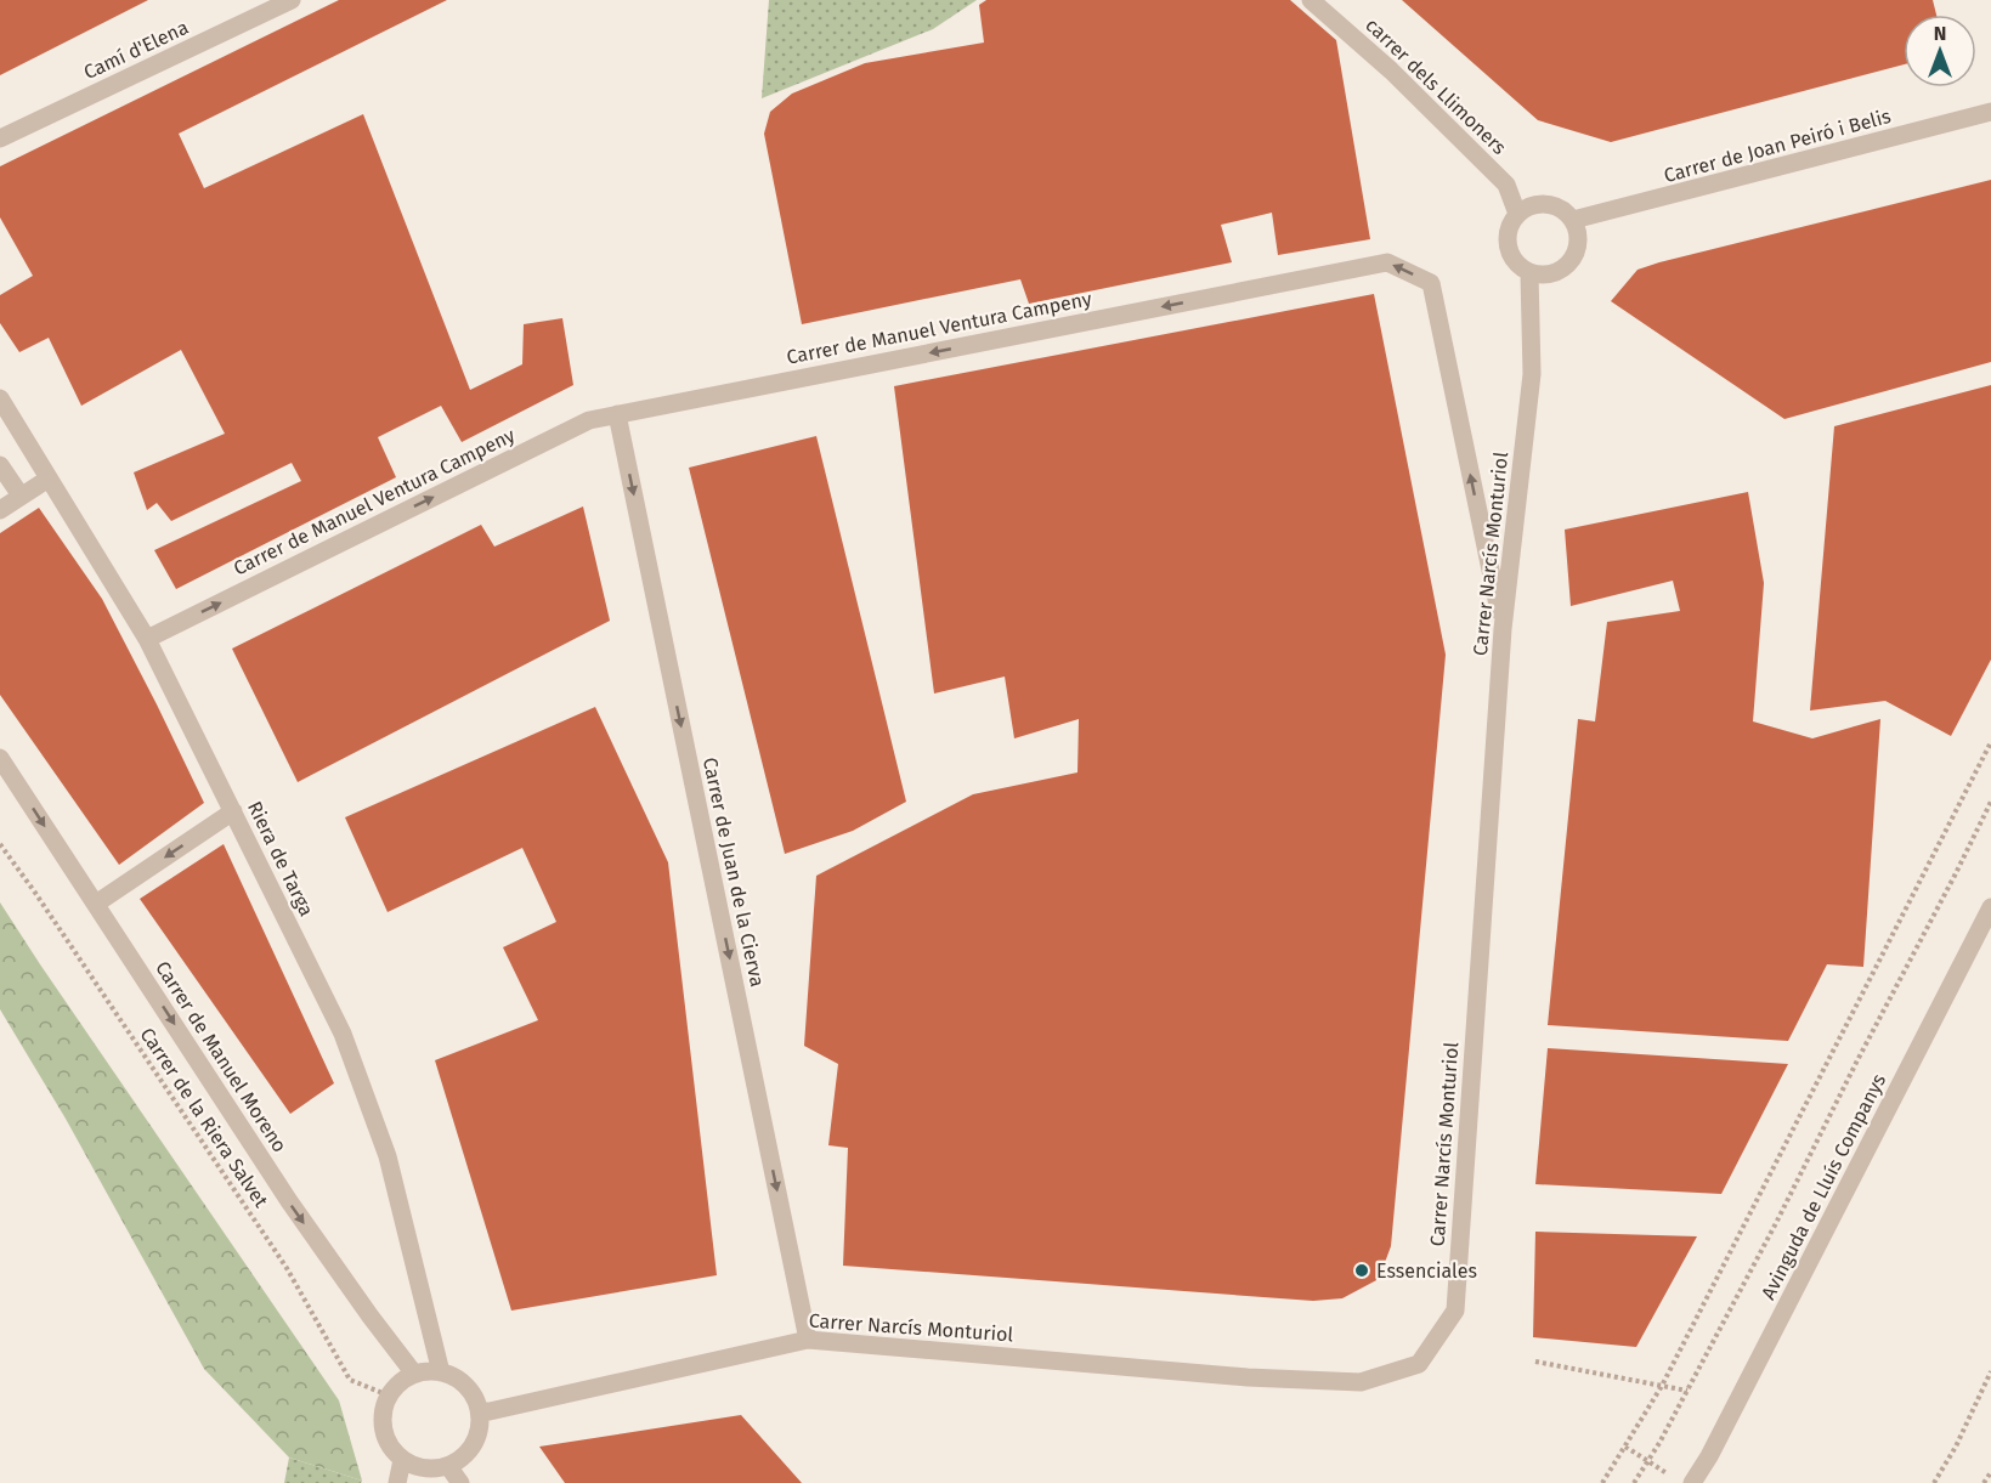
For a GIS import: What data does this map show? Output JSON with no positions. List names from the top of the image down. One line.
{"streets":{"street":["Camí d'Elena","carrer dels Llimoners","Carrer de Joan Peiró i Belis","Carrer de Manuel Ventura Campeny","Carrer Narcís Monturiol","Riera de Targa","Carrer de Juan de la Cierva","Carrer de Manuel Moreno","Avinguda de Lluís Companys"],"path":["Carrer de la Riera Salvet"]},"crossings":[["carrer dels Llimoners","Carrer de Joan Peiró i Belis"],["carrer dels Llimoners","Carrer Narcís Monturiol"],["Carrer de Joan Peiró i Belis","Carrer Narcís Monturiol"],["Carrer de Manuel Ventura Campeny","Carrer Narcís Monturiol"],["Carrer de Manuel Ventura Campeny","Riera de Targa"],["Carrer de Manuel Ventura Campeny","Carrer de Juan de la Cierva"],["Carrer Narcís Monturiol","Riera de Targa"],["Carrer Narcís Monturiol","Carrer de Juan de la Cierva"],["Carrer Narcís Monturiol","Carrer de Manuel Moreno"],["Carrer Narcís Monturiol","Carrer de la Riera Salvet"],["Riera de Targa","Carrer de Manuel Moreno"],["Riera de Targa","Carrer de la Riera Salvet"],["Carrer de Manuel Moreno","Carrer de la Riera Salvet"]],"one_way":["Carrer de Juan de la Cierva","Carrer de Manuel Moreno"],"places":["Essenciales"],"north":"top"}
